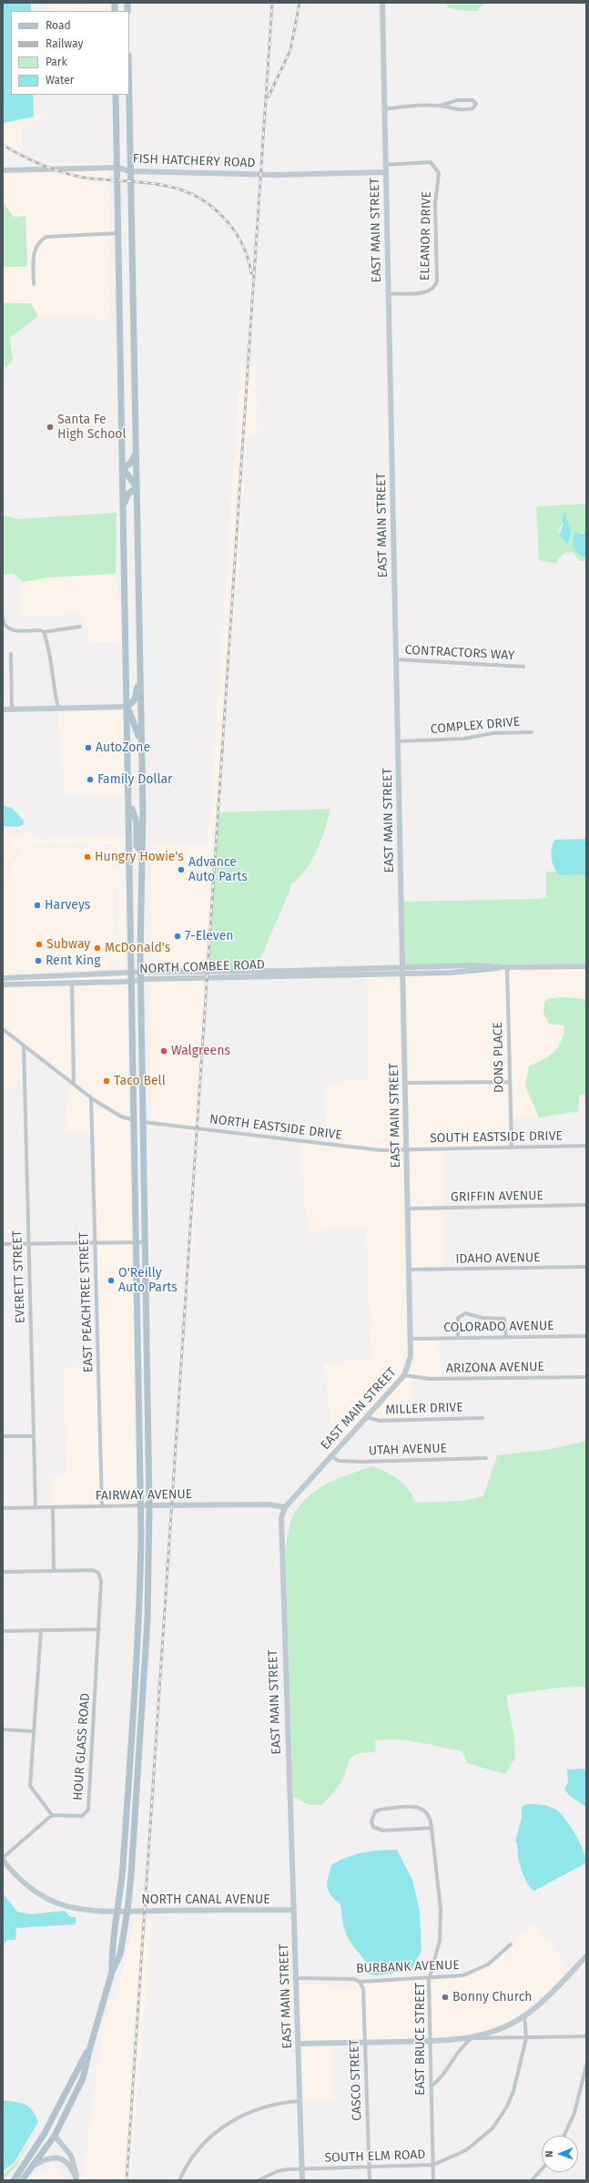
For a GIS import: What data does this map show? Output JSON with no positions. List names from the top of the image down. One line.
{"streets":{"main road":["FISH HATCHERY ROAD","EAST MAIN STREET","NORTH COMBEE ROAD","FAIRWAY AVENUE","NORTH CANAL AVENUE"],"street":["ELEANOR DRIVE","CONTRACTORS WAY","COMPLEX DRIVE","DONS PLACE","NORTH EASTSIDE DRIVE","SOUTH EASTSIDE DRIVE","GRIFFIN AVENUE","IDAHO AVENUE","EVERETT STREET","EAST PEACHTREE STREET","COLORADO AVENUE","ARIZONA AVENUE","MILLER DRIVE","UTAH AVENUE","HOUR GLASS ROAD","BURBANK AVENUE","EAST BRUCE STREET","CASCO STREET","SOUTH ELM ROAD"]},"crossings":[["FISH HATCHERY ROAD","EAST MAIN STREET"],["EAST MAIN STREET","ELEANOR DRIVE"],["EAST MAIN STREET","CONTRACTORS WAY"],["EAST MAIN STREET","COMPLEX DRIVE"],["EAST MAIN STREET","NORTH COMBEE ROAD"],["EAST MAIN STREET","NORTH EASTSIDE DRIVE"],["EAST MAIN STREET","SOUTH EASTSIDE DRIVE"],["EAST MAIN STREET","GRIFFIN AVENUE"],["EAST MAIN STREET","IDAHO AVENUE"],["EAST MAIN STREET","COLORADO AVENUE"],["EAST MAIN STREET","ARIZONA AVENUE"],["EAST MAIN STREET","MILLER DRIVE"],["EAST MAIN STREET","UTAH AVENUE"],["EAST MAIN STREET","FAIRWAY AVENUE"],["EAST MAIN STREET","NORTH CANAL AVENUE"],["EAST MAIN STREET","BURBANK AVENUE"],["EAST MAIN STREET","SOUTH ELM ROAD"],["NORTH COMBEE ROAD","DONS PLACE"],["DONS PLACE","SOUTH EASTSIDE DRIVE"],["NORTH EASTSIDE DRIVE","SOUTH EASTSIDE DRIVE"],["EVERETT STREET","FAIRWAY AVENUE"],["EAST PEACHTREE STREET","FAIRWAY AVENUE"],["BURBANK AVENUE","EAST BRUCE STREET"],["BURBANK AVENUE","CASCO STREET"],["EAST BRUCE STREET","SOUTH ELM ROAD"],["CASCO STREET","SOUTH ELM ROAD"]],"places":["Santa Fe High School","AutoZone","Family Dollar","Hungry Howie's","Advance Auto Parts","Harveys","7-Eleven","Subway","McDonald's","Rent King","Walgreens","Taco Bell","O'Reilly Auto Parts","Bonny Church"],"legend":["Road","Railway","Park","Water"],"north":"left"}
